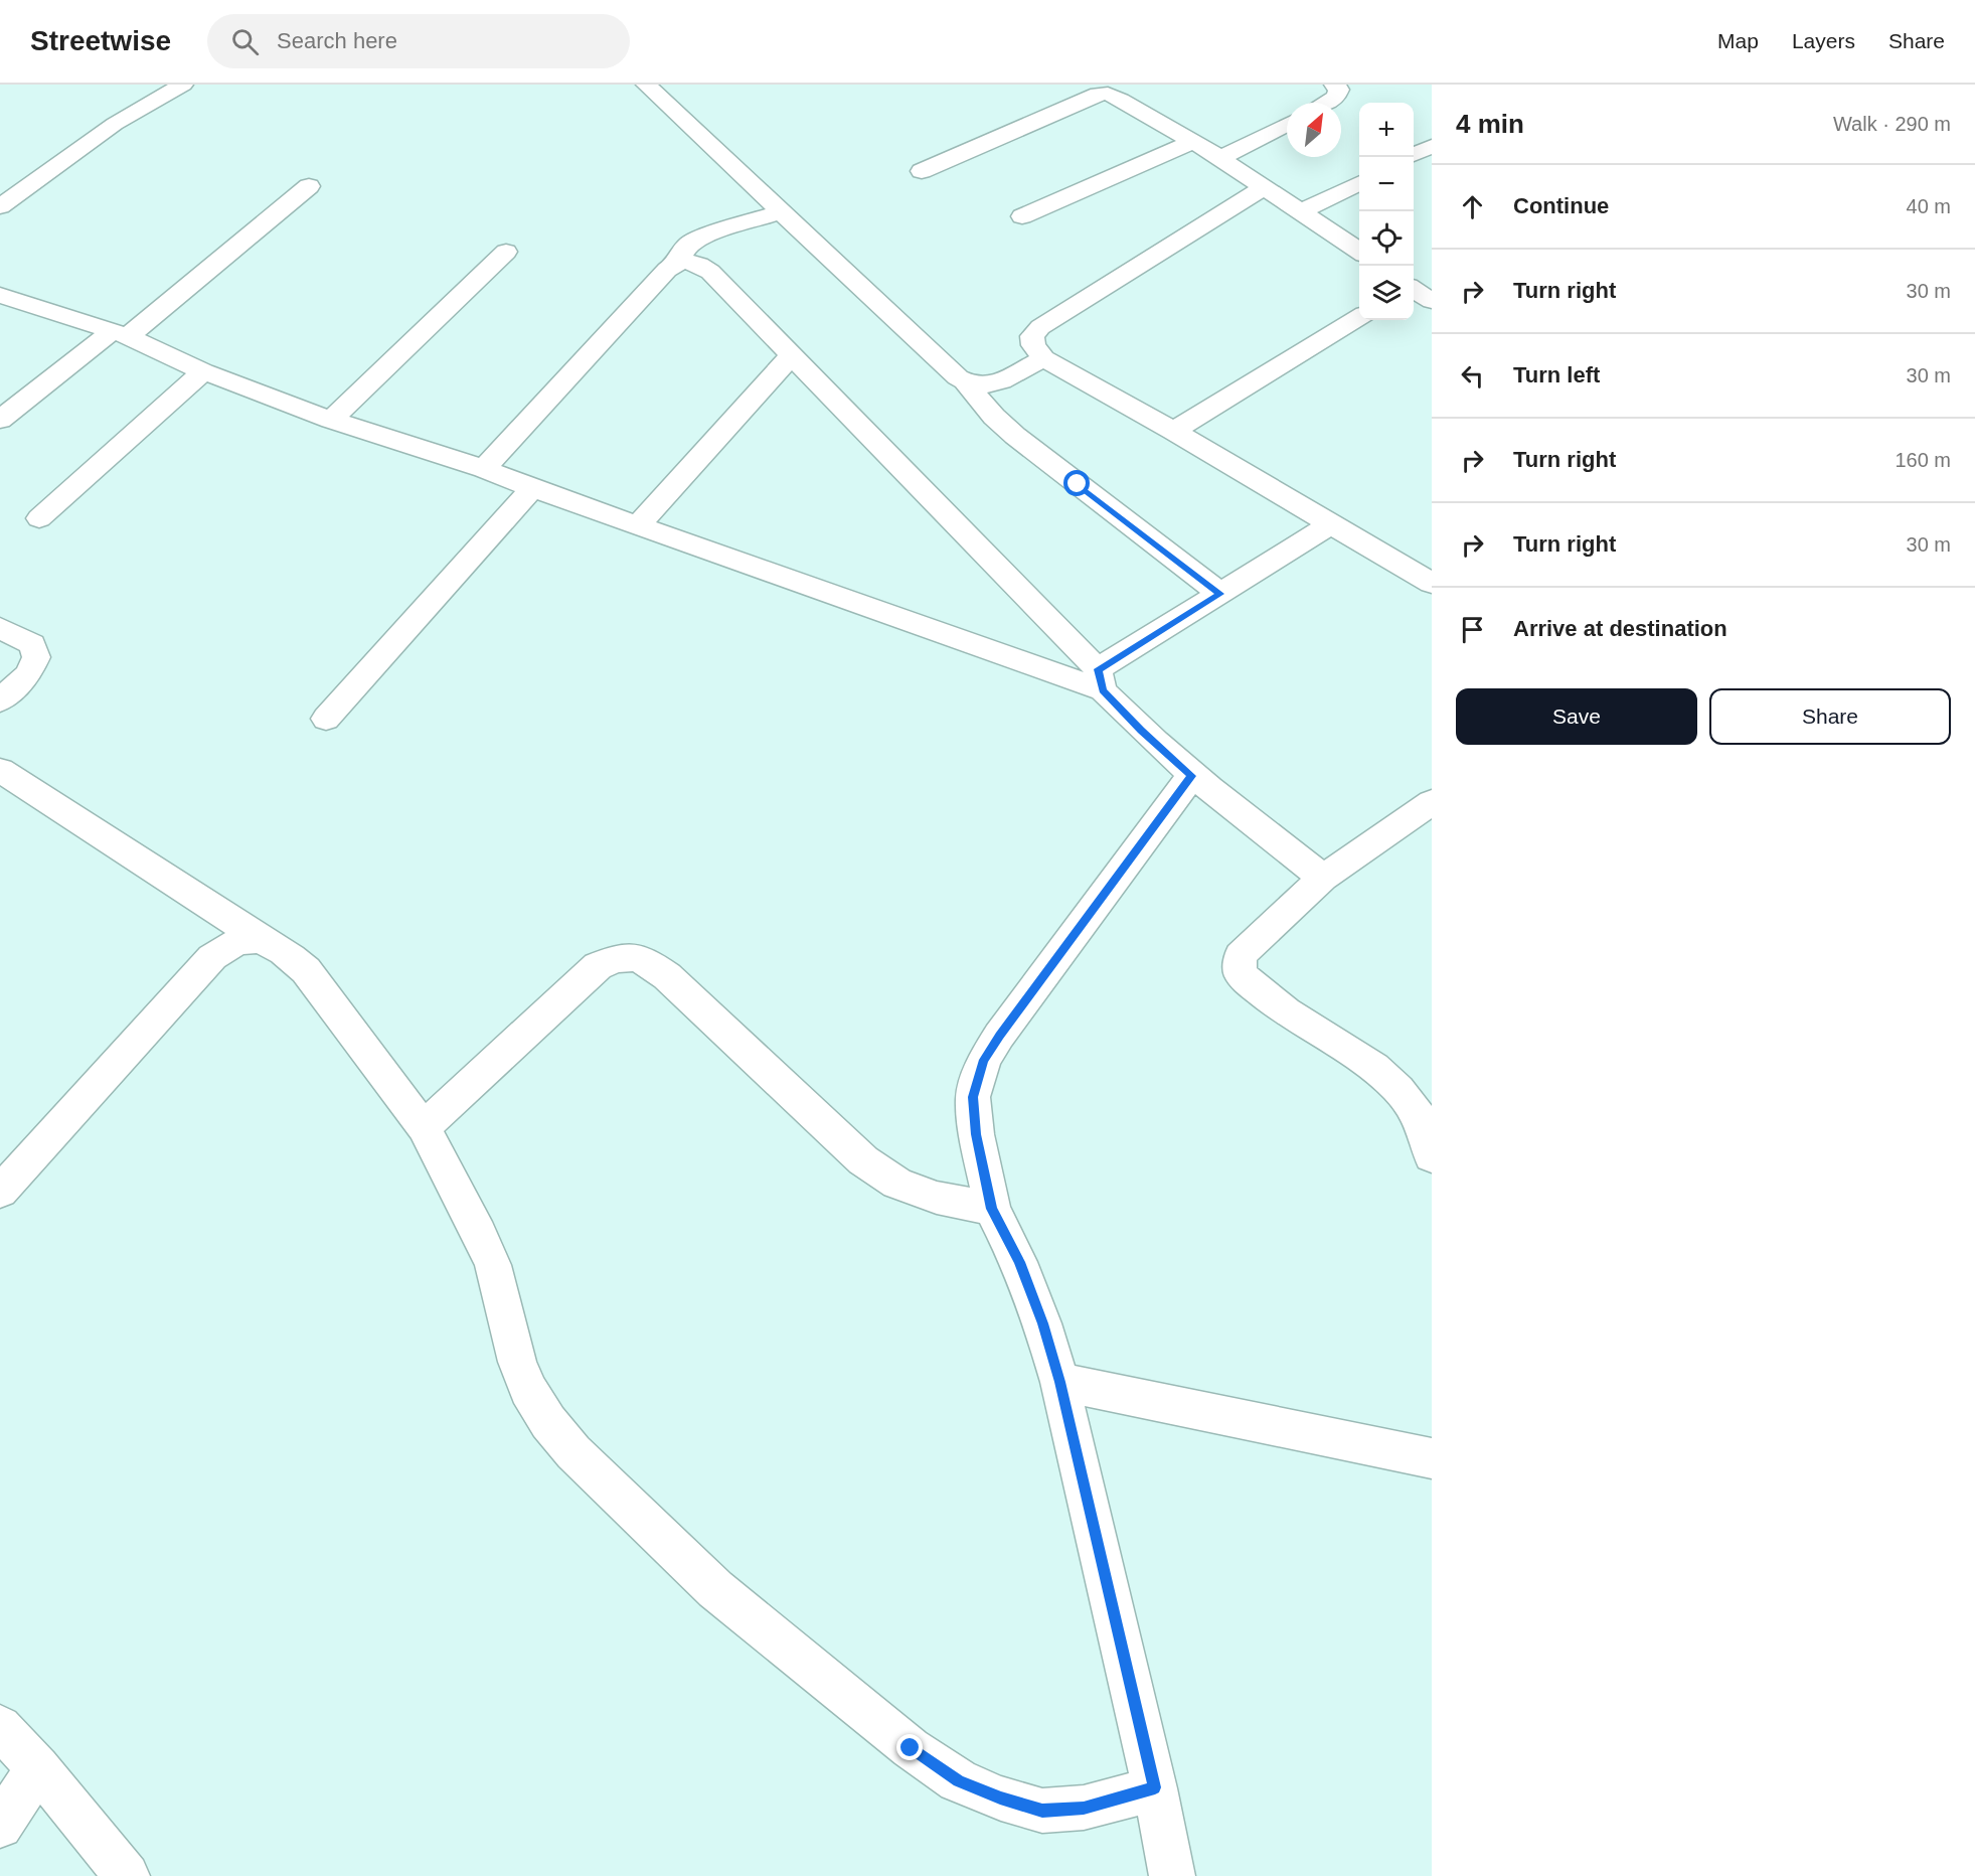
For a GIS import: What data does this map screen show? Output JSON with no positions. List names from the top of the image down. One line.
{"north":"top right","page":{"header":"Streetwise","search":"Search here","nav":["Map","Layers","Share"],"heading":["4 min","Walk · 290 m"],"map_buttons":["+","−"],"list":[["Continue","40 m"],["Turn right","30 m"],["Turn left","30 m"],["Turn right","160 m"],["Turn right","30 m"],"Arrive at destination"],"buttons":["Save","Share"]}}
